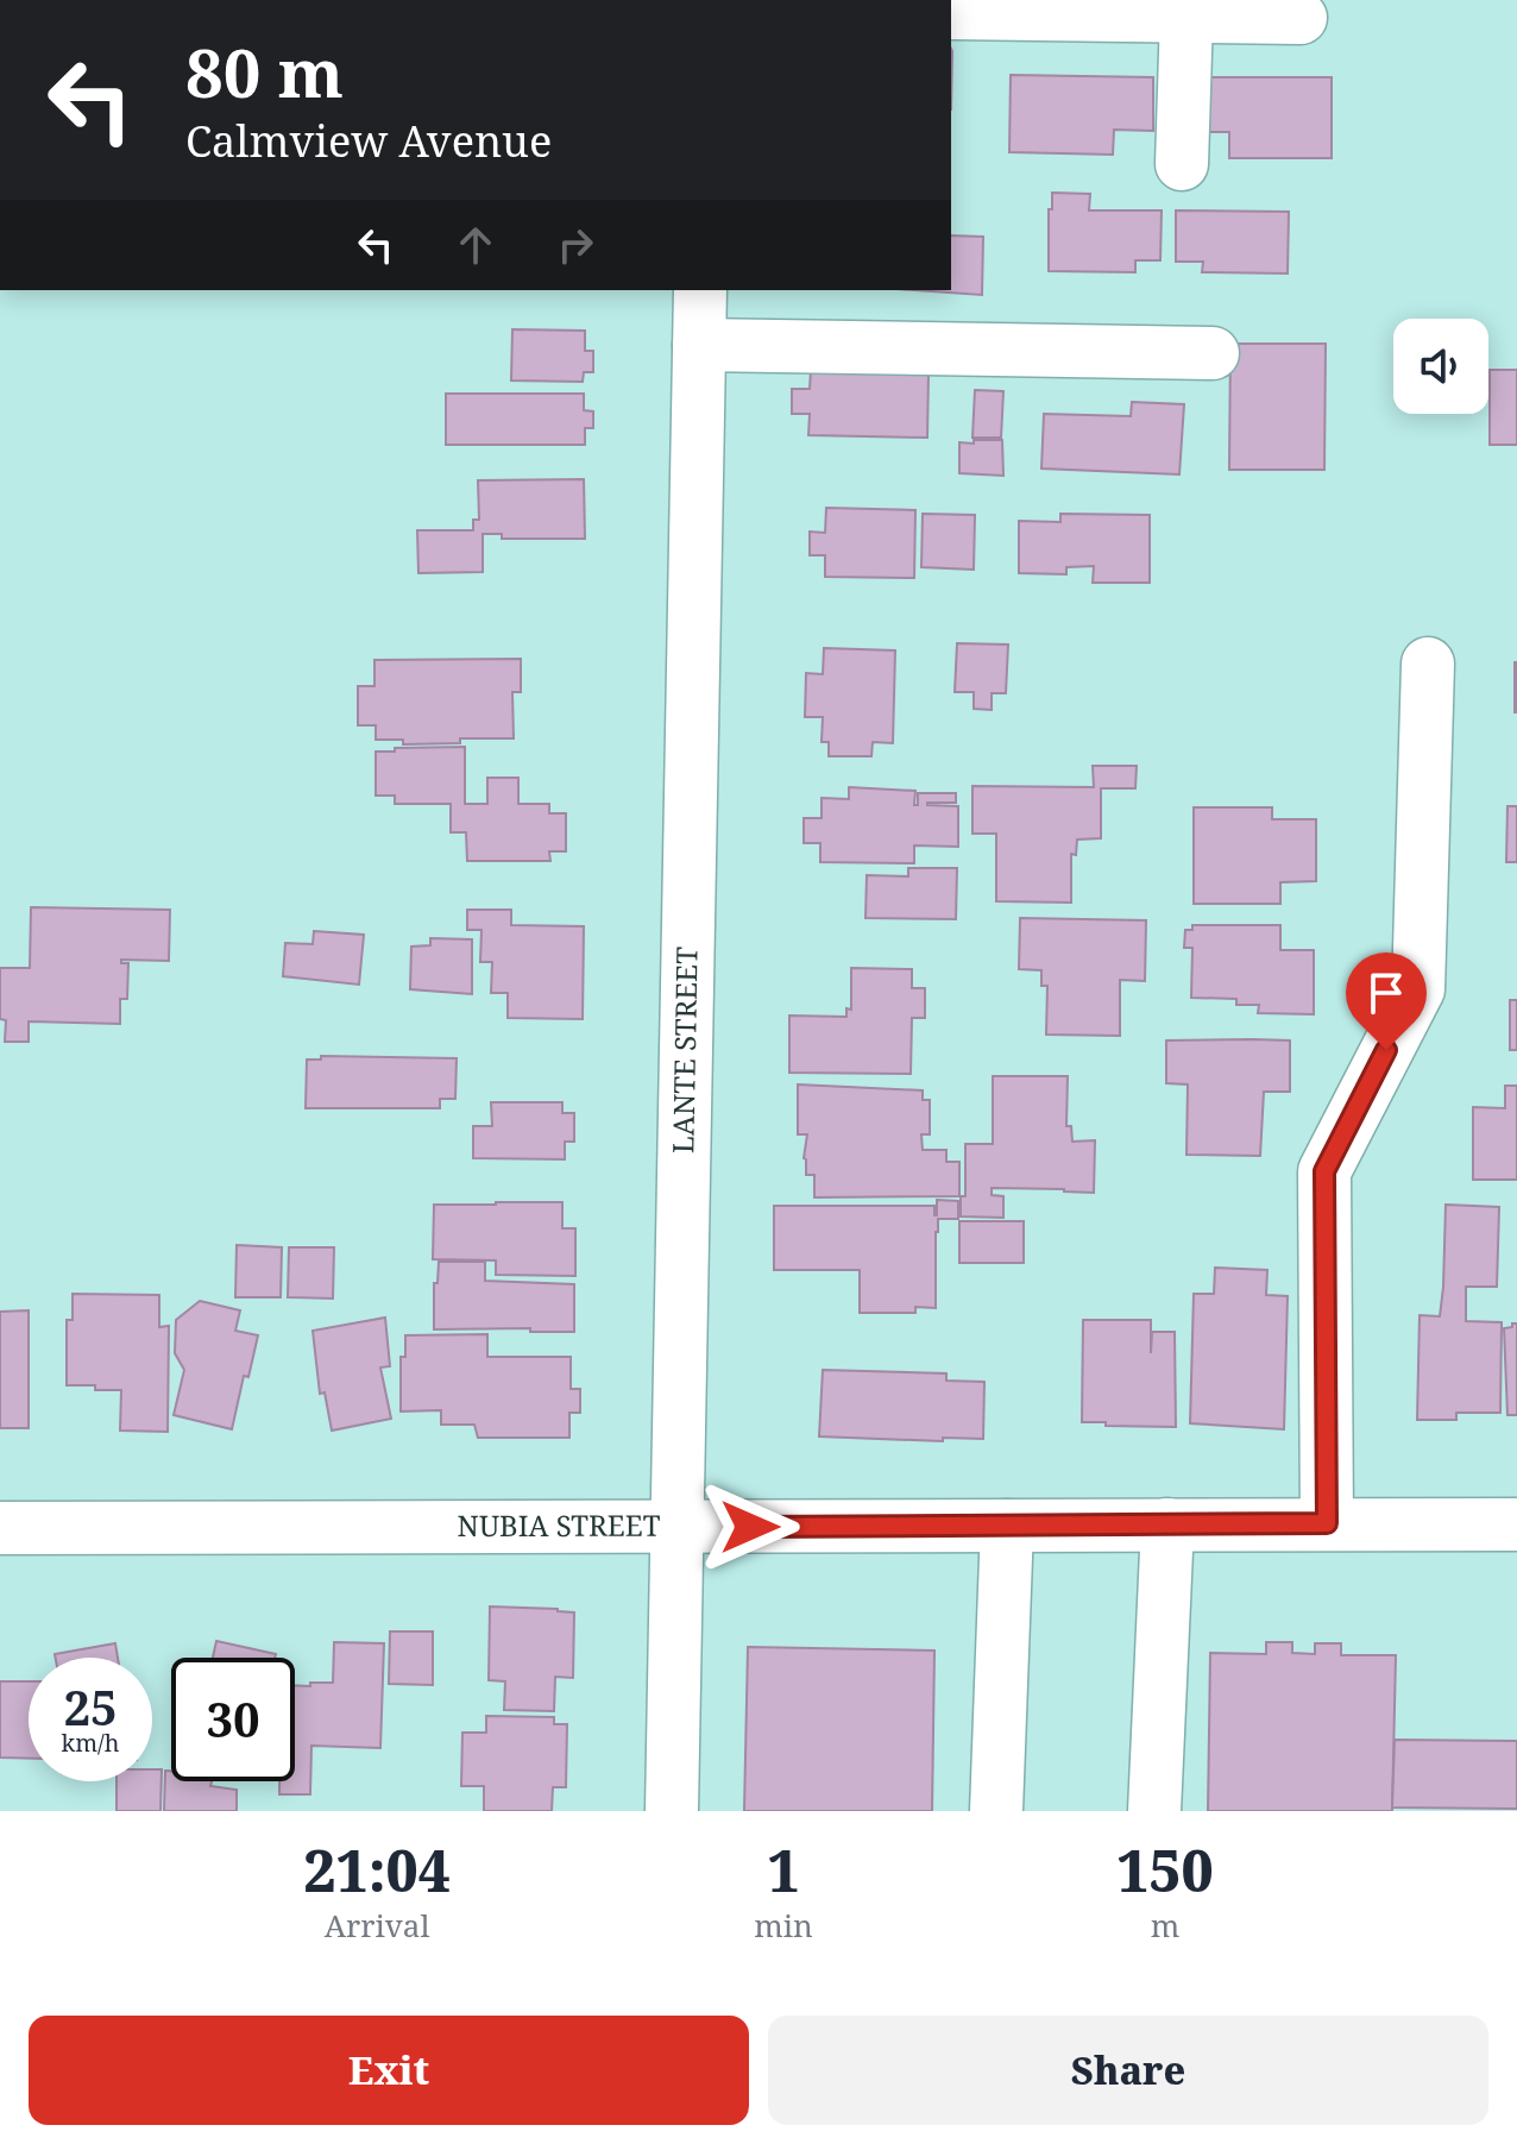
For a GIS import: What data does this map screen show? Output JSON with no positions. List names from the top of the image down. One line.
{"streets":{"street":["LANTE STREET","NUBIA STREET"]},"crossings":[["LANTE STREET","NUBIA STREET"]],"page":{"turn":["80 m","Calmview Avenue"],"speed":"25 km/h","limit":"30","eta":["21:04","Arrival","1","min","150","m"],"buttons":["Exit","Share"]}}
